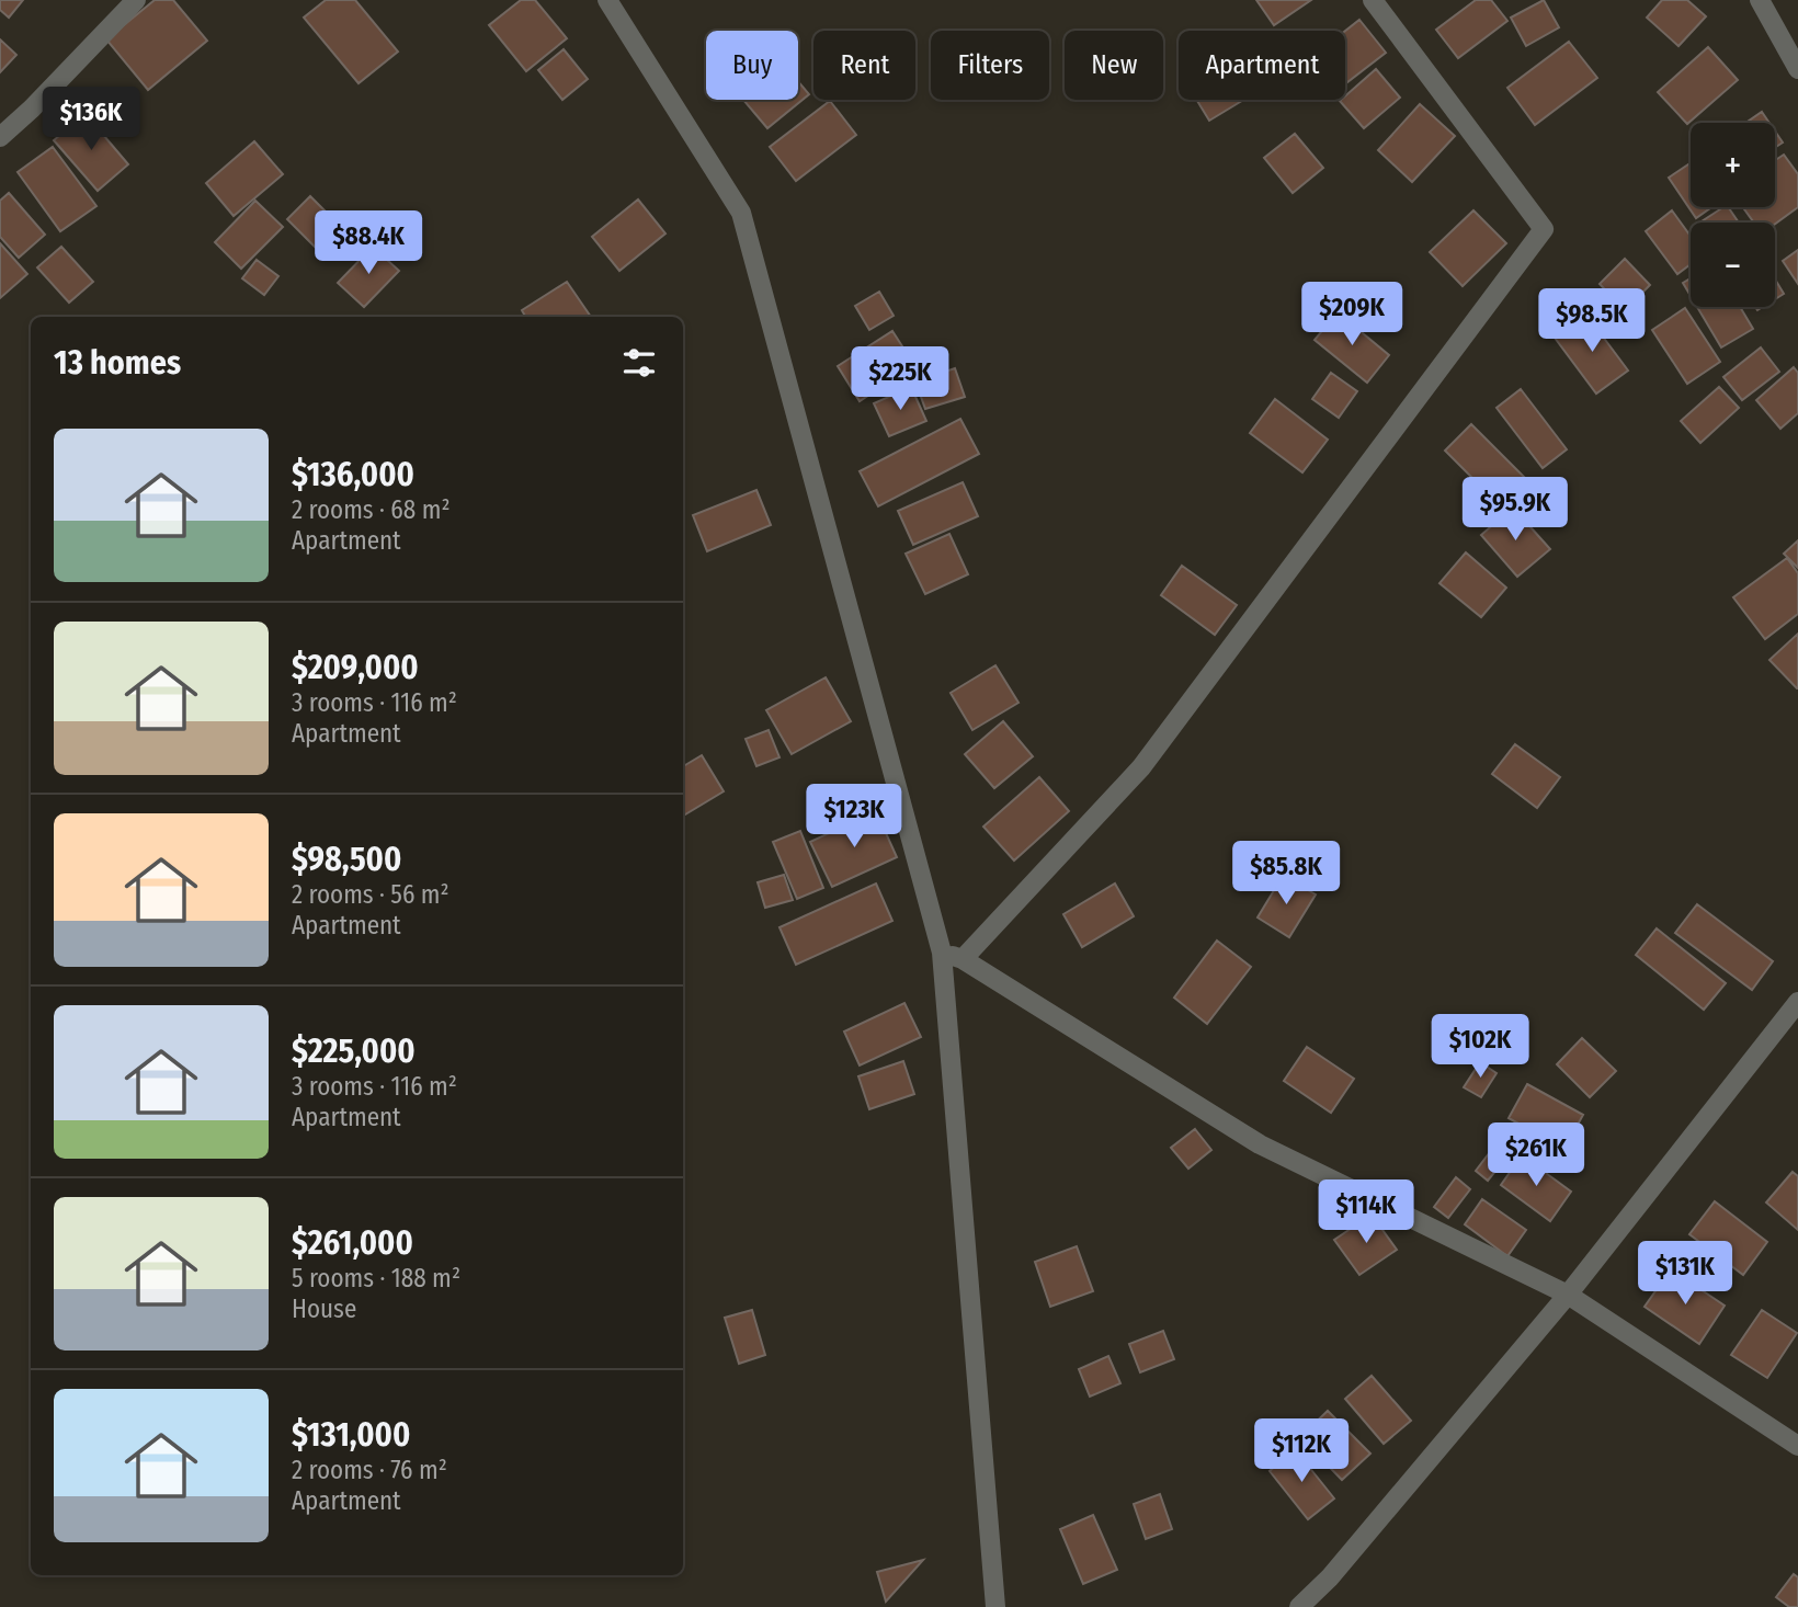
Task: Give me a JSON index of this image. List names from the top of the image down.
{
  "page": {
    "chip": [
      "Buy",
      "Rent",
      "Filters",
      "New",
      "Apartment"
    ],
    "price": [
      "$136K",
      "$88.4K",
      "$209K",
      "$98.5K",
      "$225K",
      "$95.9K",
      "$123K",
      "$85.8K",
      "$102K",
      "$261K",
      "$114K",
      "$131K",
      "$112K"
    ],
    "map_buttons": ["+", "−"],
    "heading": "13 homes",
    "list": [
      {
        "name": "$136,000",
        "note": "2 rooms · 68 m² · Apartment"
      },
      {
        "name": "$209,000",
        "note": "3 rooms · 116 m² · Apartment"
      },
      {
        "name": "$98,500",
        "note": "2 rooms · 56 m² · Apartment"
      },
      {
        "name": "$225,000",
        "note": "3 rooms · 116 m² · Apartment"
      },
      {
        "name": "$261,000",
        "note": "5 rooms · 188 m² · House"
      },
      {
        "name": "$131,000",
        "note": "2 rooms · 76 m² · Apartment"
      }
    ]
  }
}
